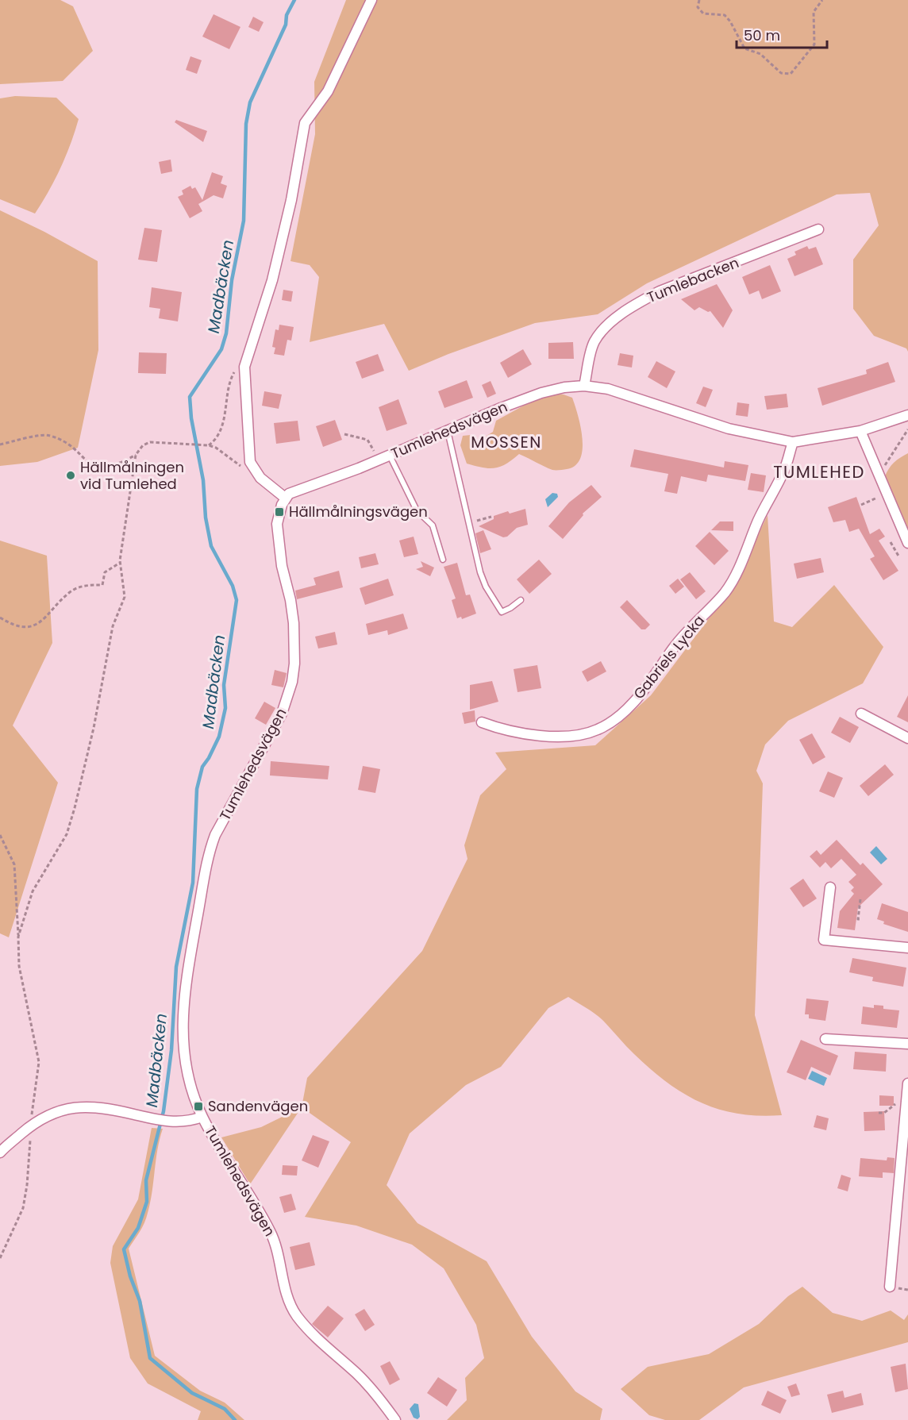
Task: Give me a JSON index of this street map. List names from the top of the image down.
{
  "streets": {
    "street": ["Tumlebacken", "Tumlehedsvägen", "Gabriels Lycka"]
  },
  "crossings": [
    ["Tumlebacken", "Tumlehedsvägen"],
    ["Tumlehedsvägen", "Gabriels Lycka"]
  ],
  "districts": ["MOSSEN", "TUMLEHED"],
  "water": ["Madbäcken"],
  "places": {
    "other": ["Hällmålningen vid Tumlehed"],
    "transit": ["Hällmålningsvägen", "Sandenvägen"]
  },
  "scale_bar": "50 m"
}
